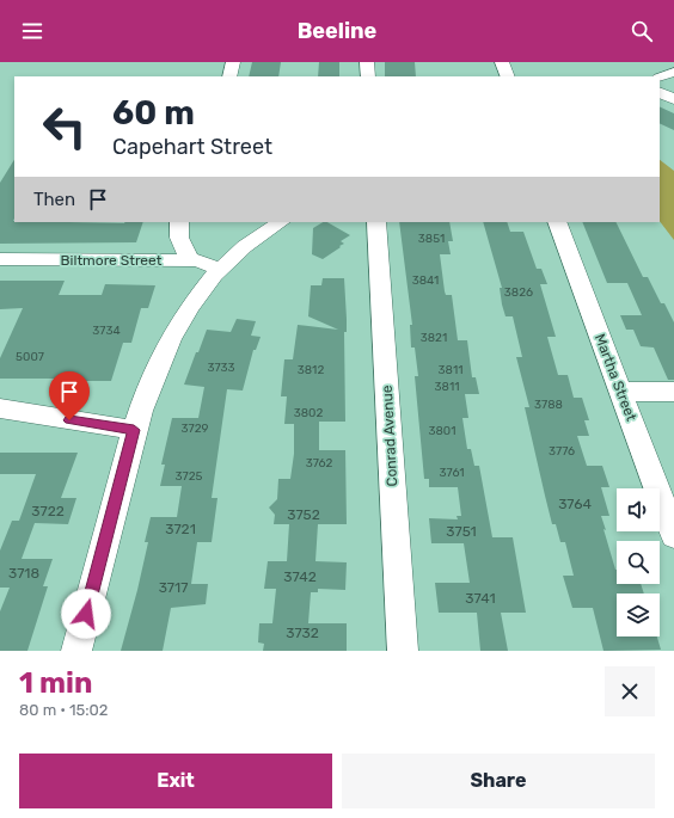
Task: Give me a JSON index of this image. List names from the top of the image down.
{
  "streets": {
    "street": ["Biltmore Street", "Martha Street", "Conrad Avenue"]
  },
  "house_numbers": [
    "3851",
    "3841",
    "3826",
    "3734",
    "3821",
    "5007",
    "3733",
    "3812",
    "3811",
    "3811",
    "3788",
    "3802",
    "3729",
    "3801",
    "3776",
    "3762",
    "3761",
    "3725",
    "3764",
    "3722",
    "3752",
    "3721",
    "3751",
    "3718",
    "3742",
    "3717",
    "3741",
    "3732"
  ],
  "page": {
    "header": "Beeline",
    "turn": ["60 m", "Capehart Street"],
    "then": "Then",
    "heading": ["1 min", "80 m · 15:02"],
    "buttons": ["Exit", "Share"]
  }
}
